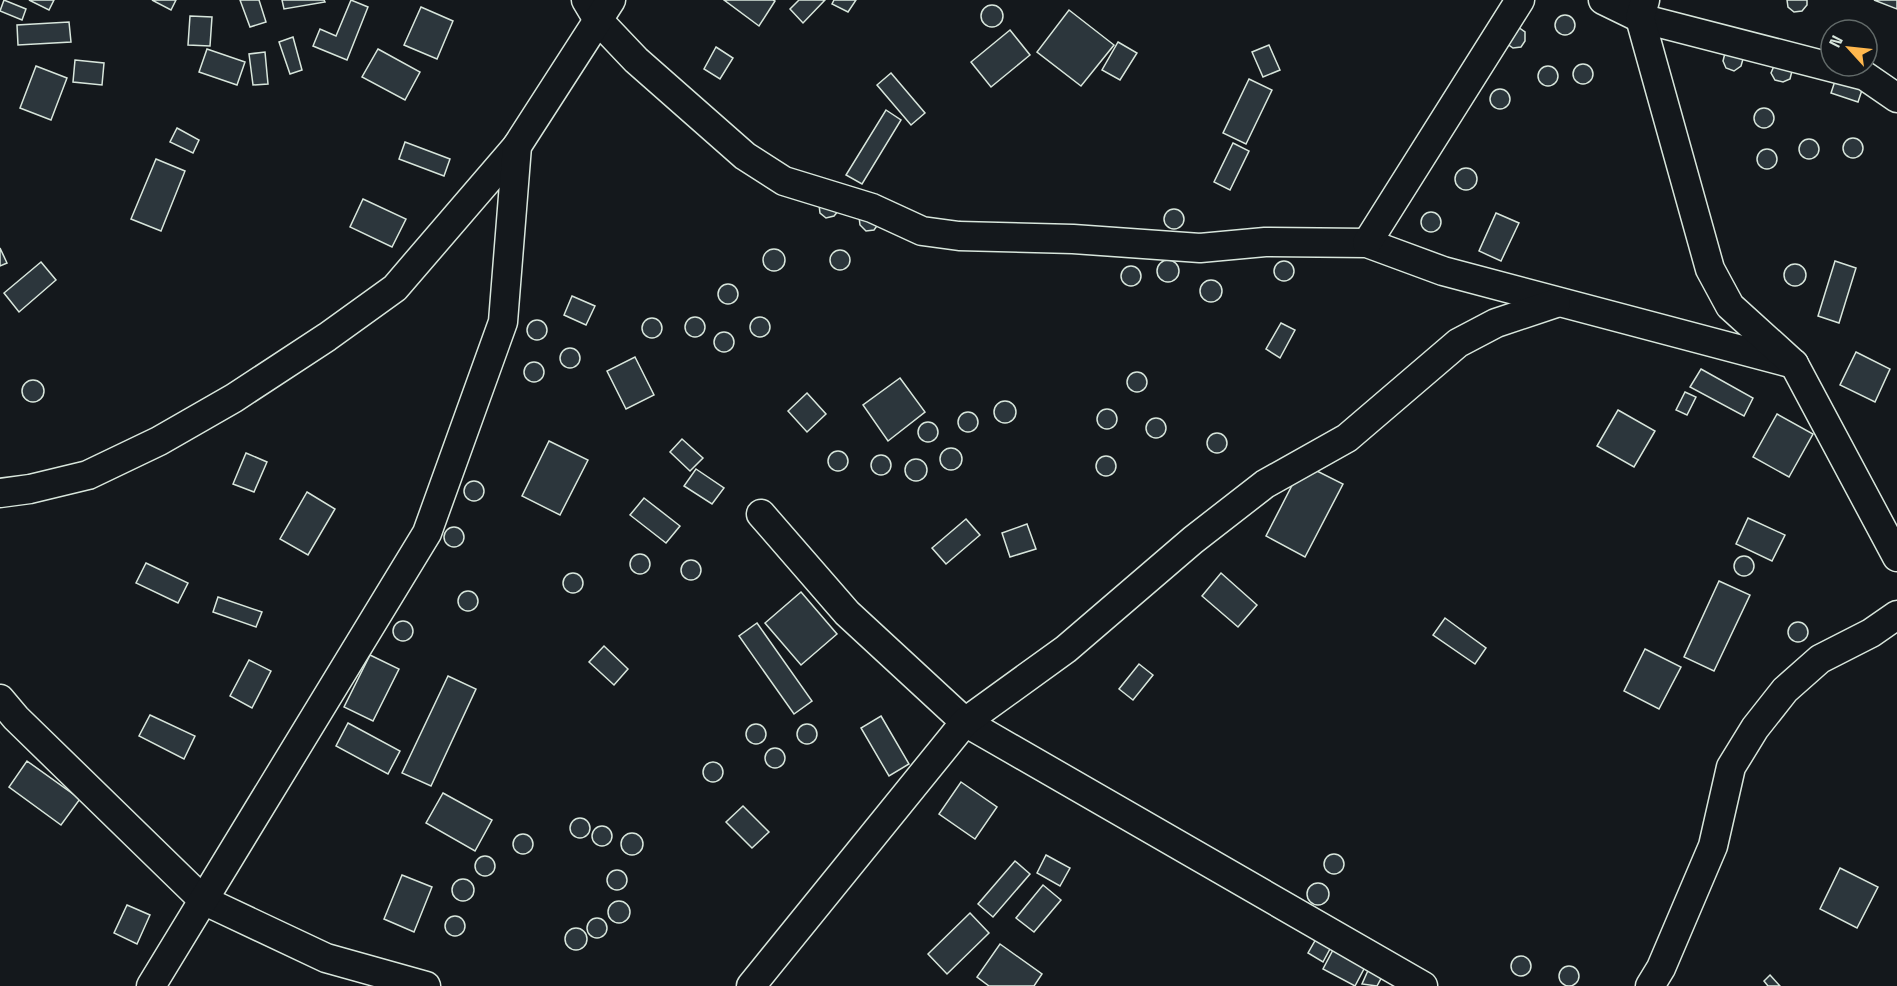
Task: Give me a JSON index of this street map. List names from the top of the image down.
{
  "north": "top left"
}
